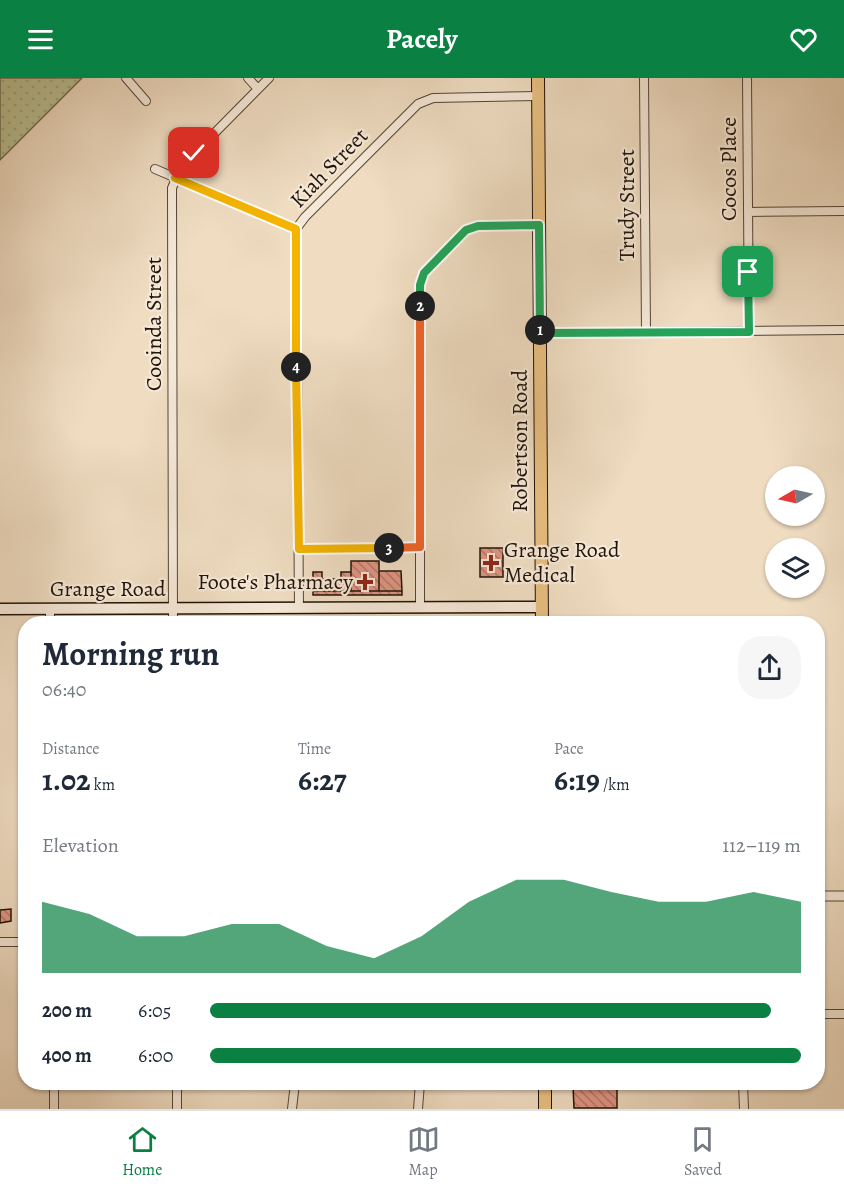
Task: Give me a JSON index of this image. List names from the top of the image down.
{
  "streets": {
    "main road": ["Robertson Road", "Grange Road"],
    "street": [
      "Kiah Street",
      "Cocos Place",
      "Trudy Street",
      "Cooinda Street"
    ]
  },
  "crossings": [
    ["Kiah Street", "Robertson Road"],
    ["Kiah Street", "Grange Road"],
    ["Cooinda Street", "Grange Road"],
    ["Robertson Road", "Grange Road"]
  ],
  "places": {
    "health": ["Grange Road Medical", "Foote's Pharmacy"]
  },
  "north": "left",
  "page": {
    "header": "Pacely",
    "pins": [
      "2",
      "1",
      "4",
      "3"
    ],
    "heading": ["Morning run", "06:40"],
    "stats": [
      ["Distance", "1.02 km"],
      ["Time", "6:27"],
      ["Pace", "6:19 /km"]
    ],
    "chart": ["Elevation", "112–119 m"],
    "list": [
      {
        "name": "200 m",
        "note": "6:05"
      },
      {
        "name": "400 m",
        "note": "6:00"
      }
    ],
    "tabs": ["Home", "Map", "Saved"]
  }
}
